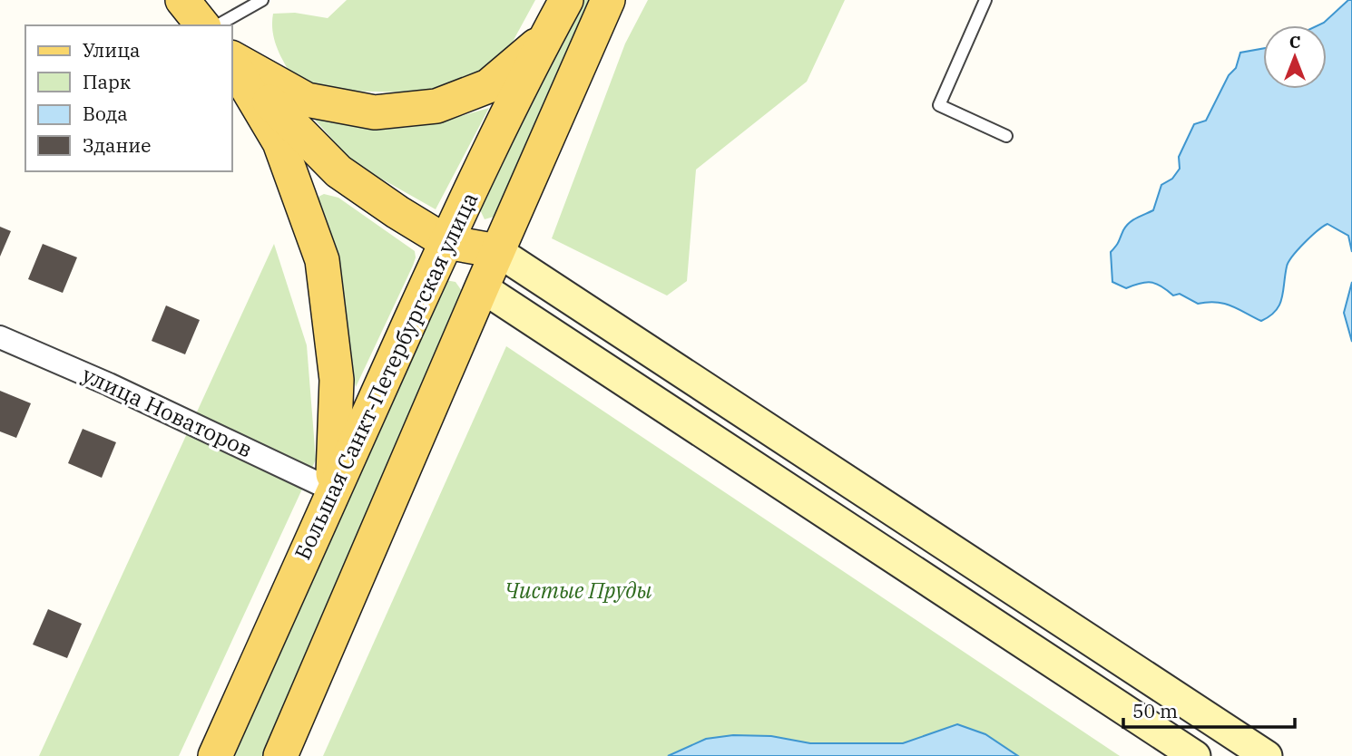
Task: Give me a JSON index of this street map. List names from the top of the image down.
{
  "streets": {
    "main road": ["Большая Санкт-Петербургская улица"],
    "street": ["улица Новаторов"]
  },
  "crossings": [
    ["Большая Санкт-Петербургская улица", "улица Новаторов"]
  ],
  "parks": ["Чистые Пруды"],
  "legend": [
    "Улица",
    "Парк",
    "Вода",
    "Здание"
  ],
  "scale_bar": "50 m",
  "north": "top"
}
